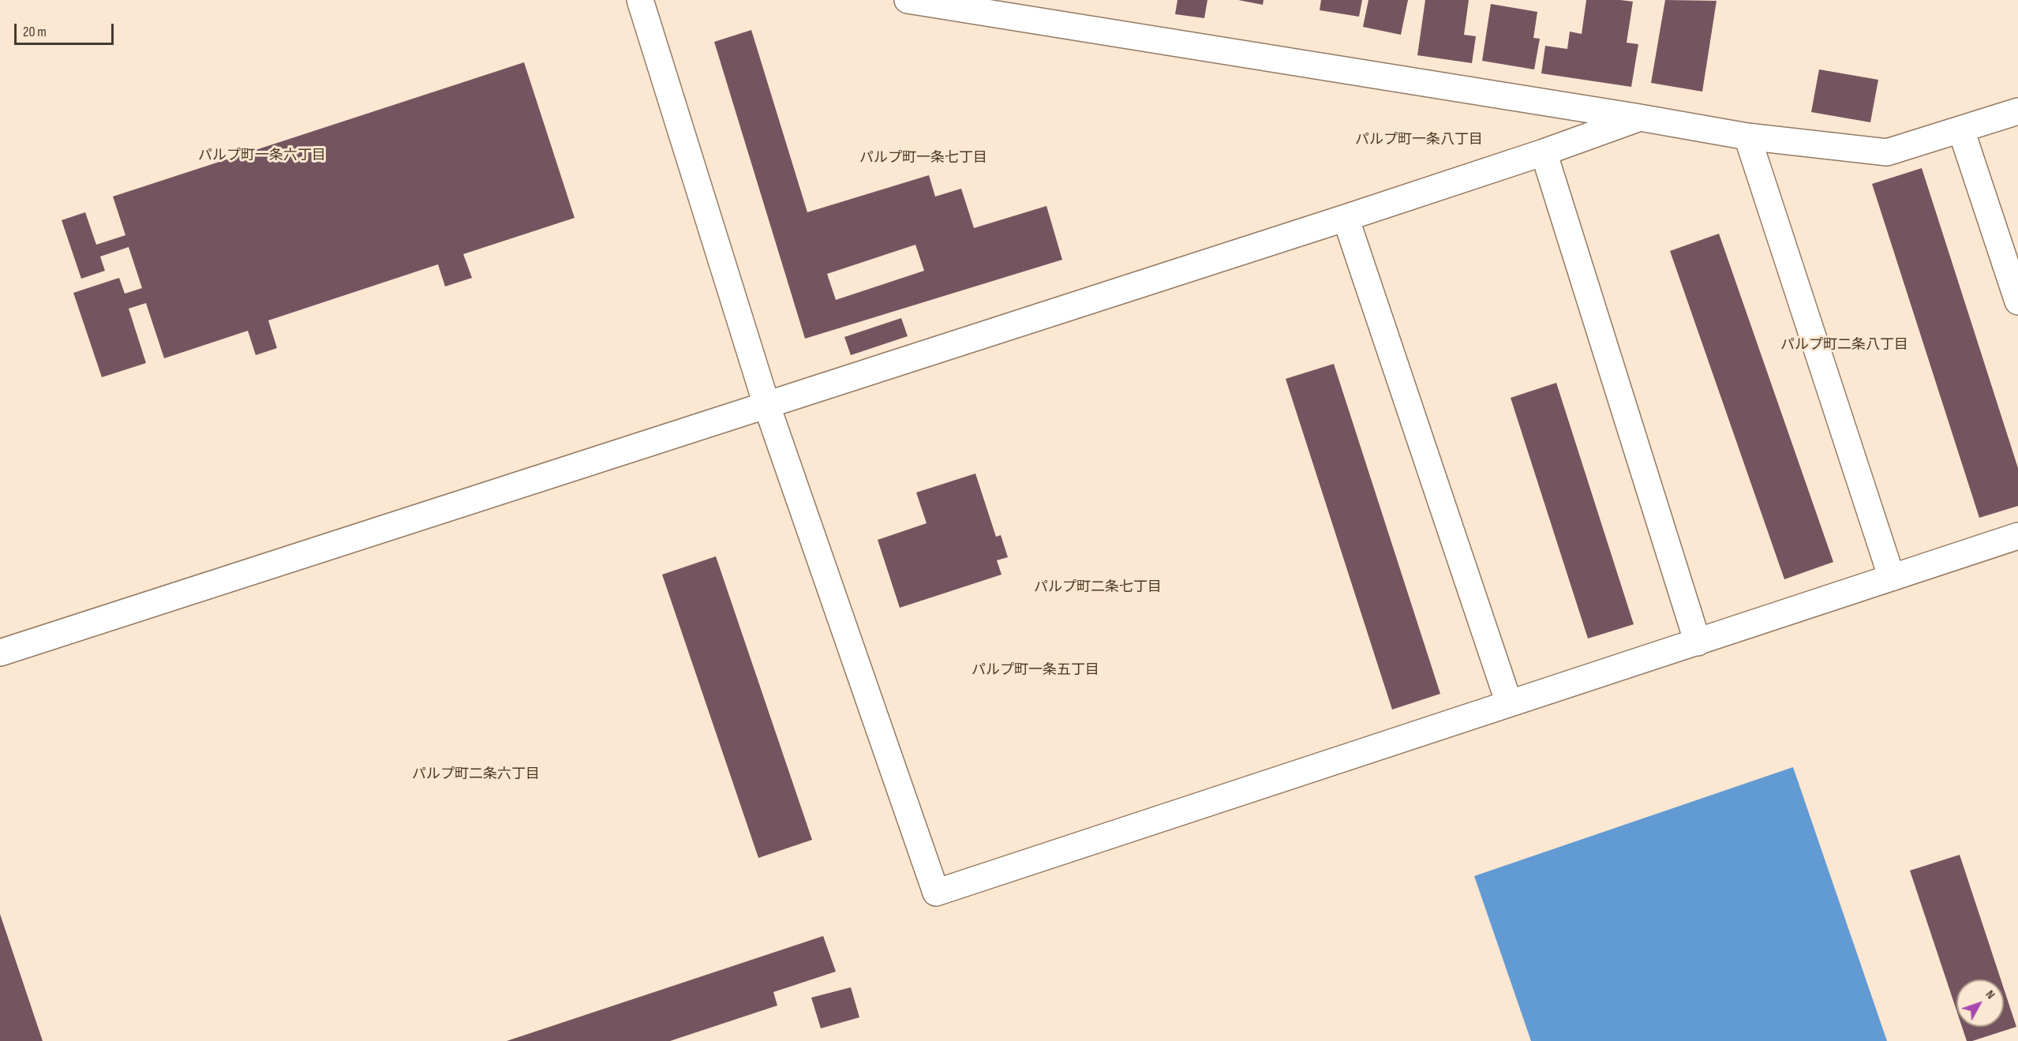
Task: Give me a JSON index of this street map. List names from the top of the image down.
{
  "districts": [
    "パルプ町一条八丁目",
    "パルプ町一条六丁目",
    "パルプ町一条七丁目",
    "パルプ町二条八丁目",
    "パルプ町二条七丁目",
    "パルプ町一条五丁目",
    "パルプ町二条六丁目"
  ],
  "scale_bar": "20 m",
  "north": "top right"
}
